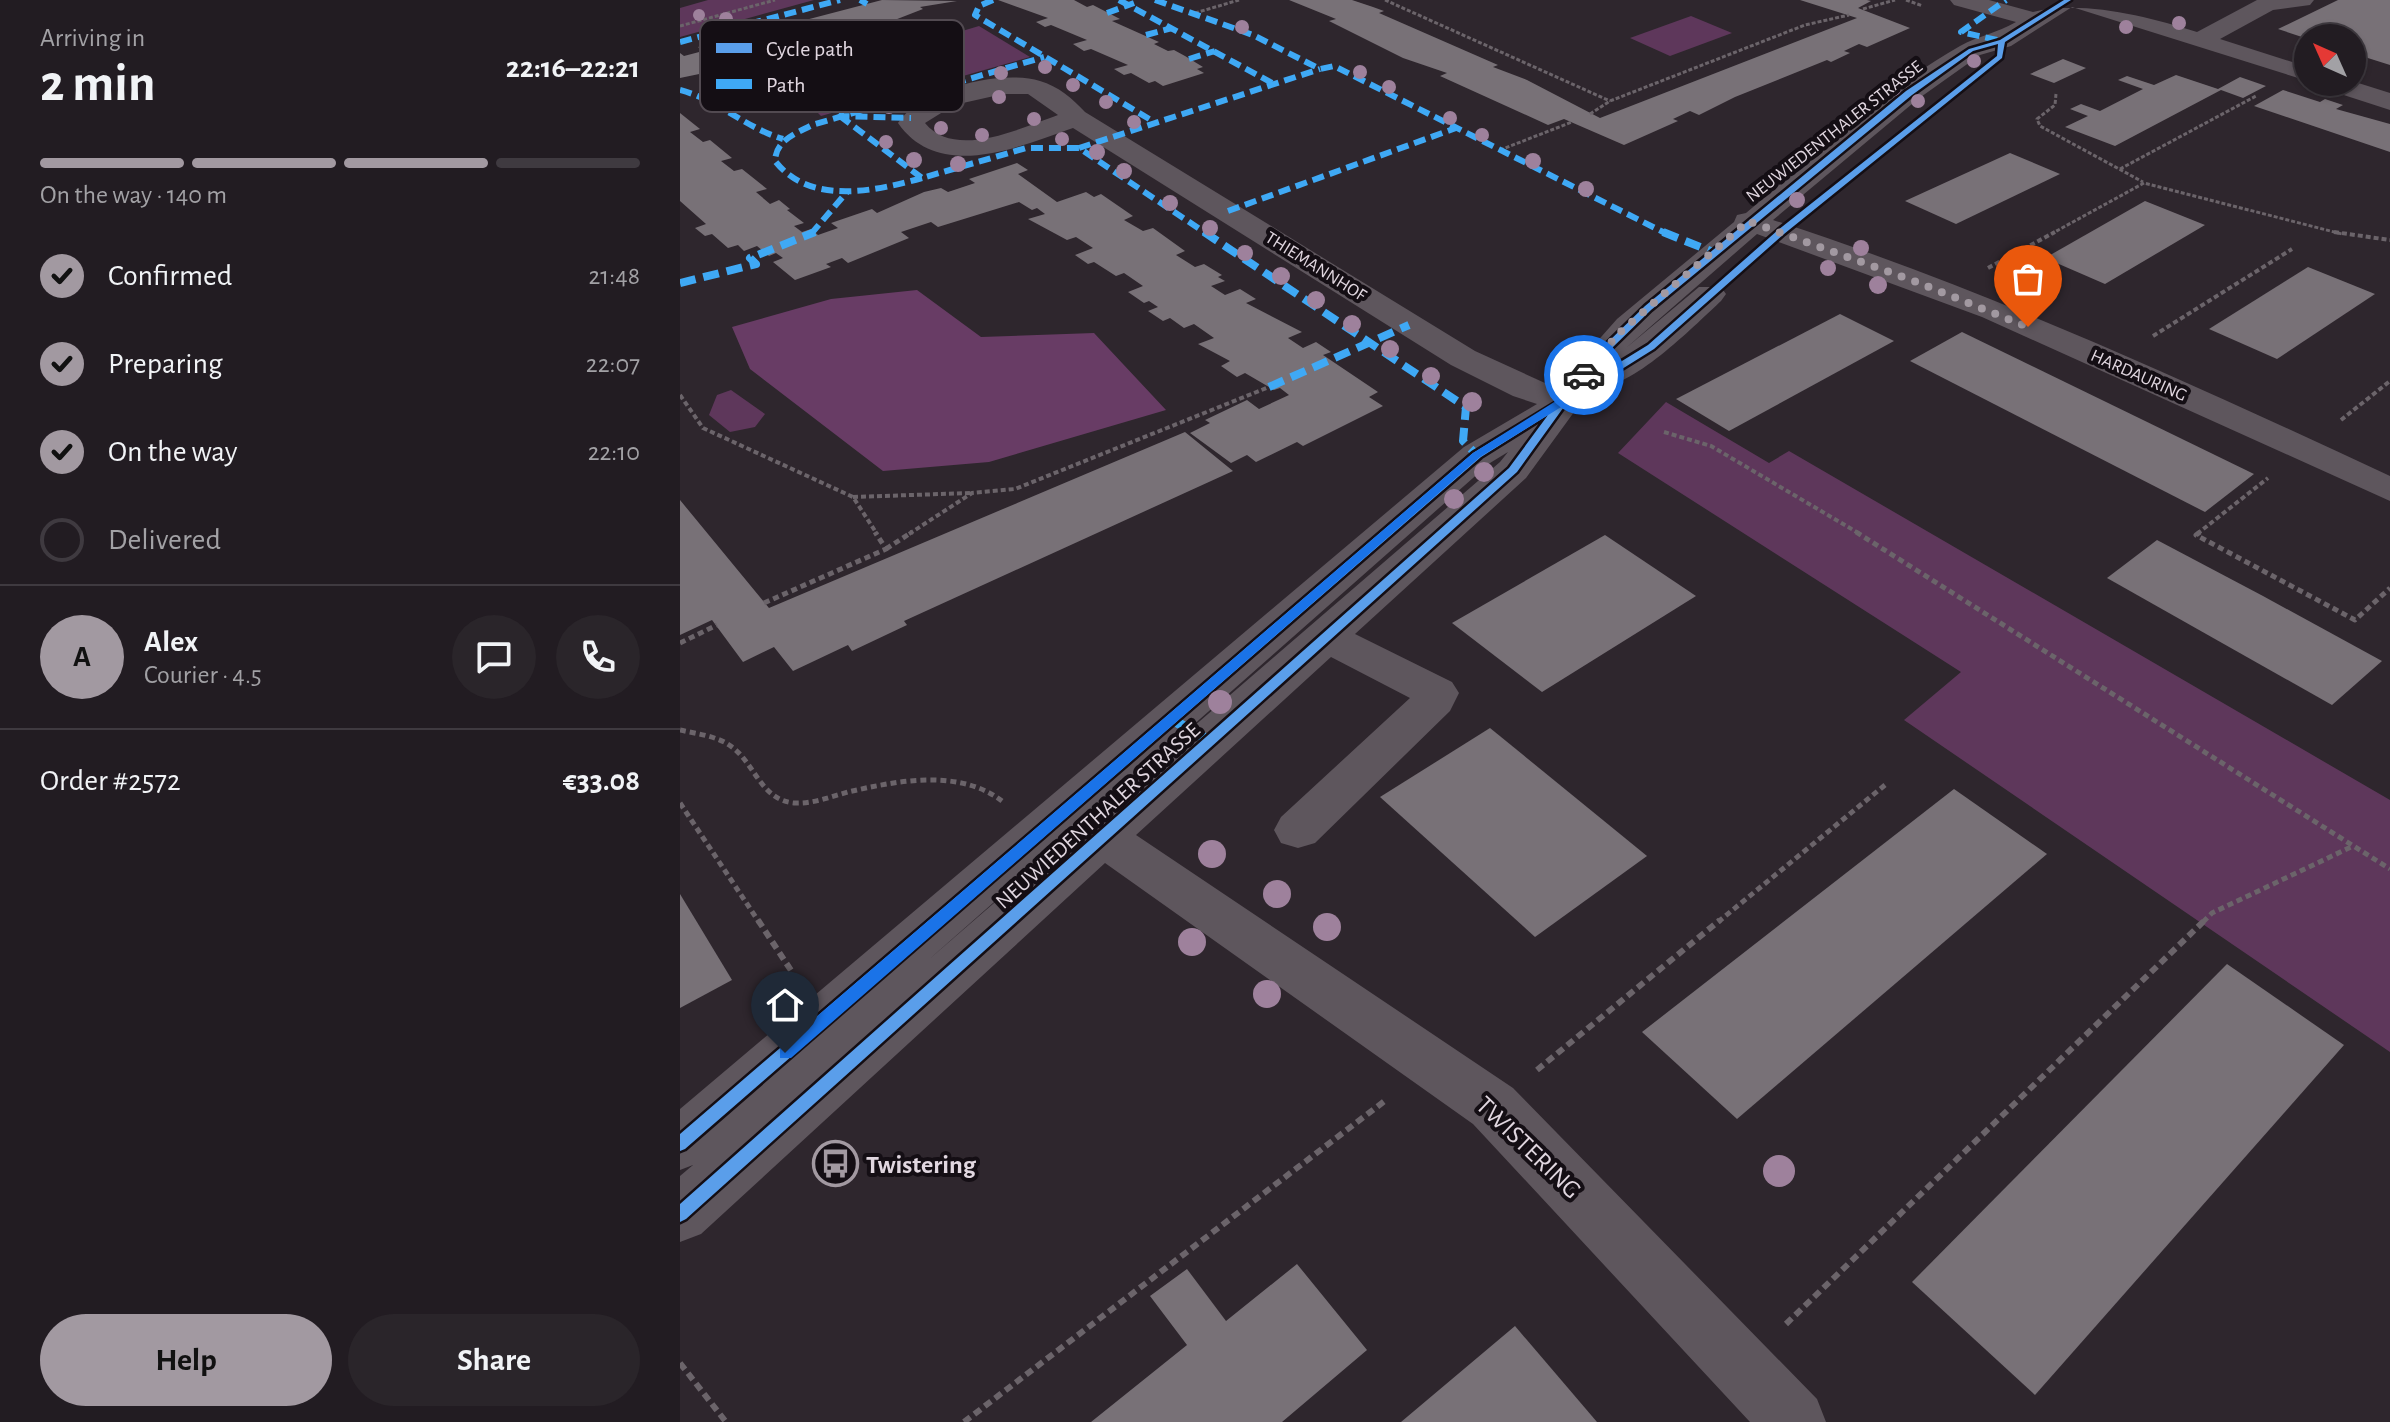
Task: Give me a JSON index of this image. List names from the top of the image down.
{
  "streets": {
    "street": [
      "NEUWIEDENTHALER STRASSE",
      "THIEMANNHOF",
      "HARDAURING",
      "TWISTERING"
    ]
  },
  "crossings": [
    ["NEUWIEDENTHALER STRASSE", "THIEMANNHOF"],
    ["NEUWIEDENTHALER STRASSE", "HARDAURING"],
    ["NEUWIEDENTHALER STRASSE", "TWISTERING"]
  ],
  "places": {
    "bus stop": ["Twistering"]
  },
  "legend": ["Cycle path", "Path"],
  "north": "top left",
  "page": {
    "heading": ["2 min", "Arriving in", "22:16–22:21"],
    "panel": [
      "Alex",
      "Courier · 4.5",
      "Order #2572",
      "€33.08"
    ],
    "bar": "On the way · 140 m",
    "list": [
      ["Confirmed", "21:48"],
      ["Preparing", "22:07"],
      ["On the way", "22:10"],
      "Delivered"
    ],
    "round": "A",
    "buttons": ["Help", "Share"]
  }
}
